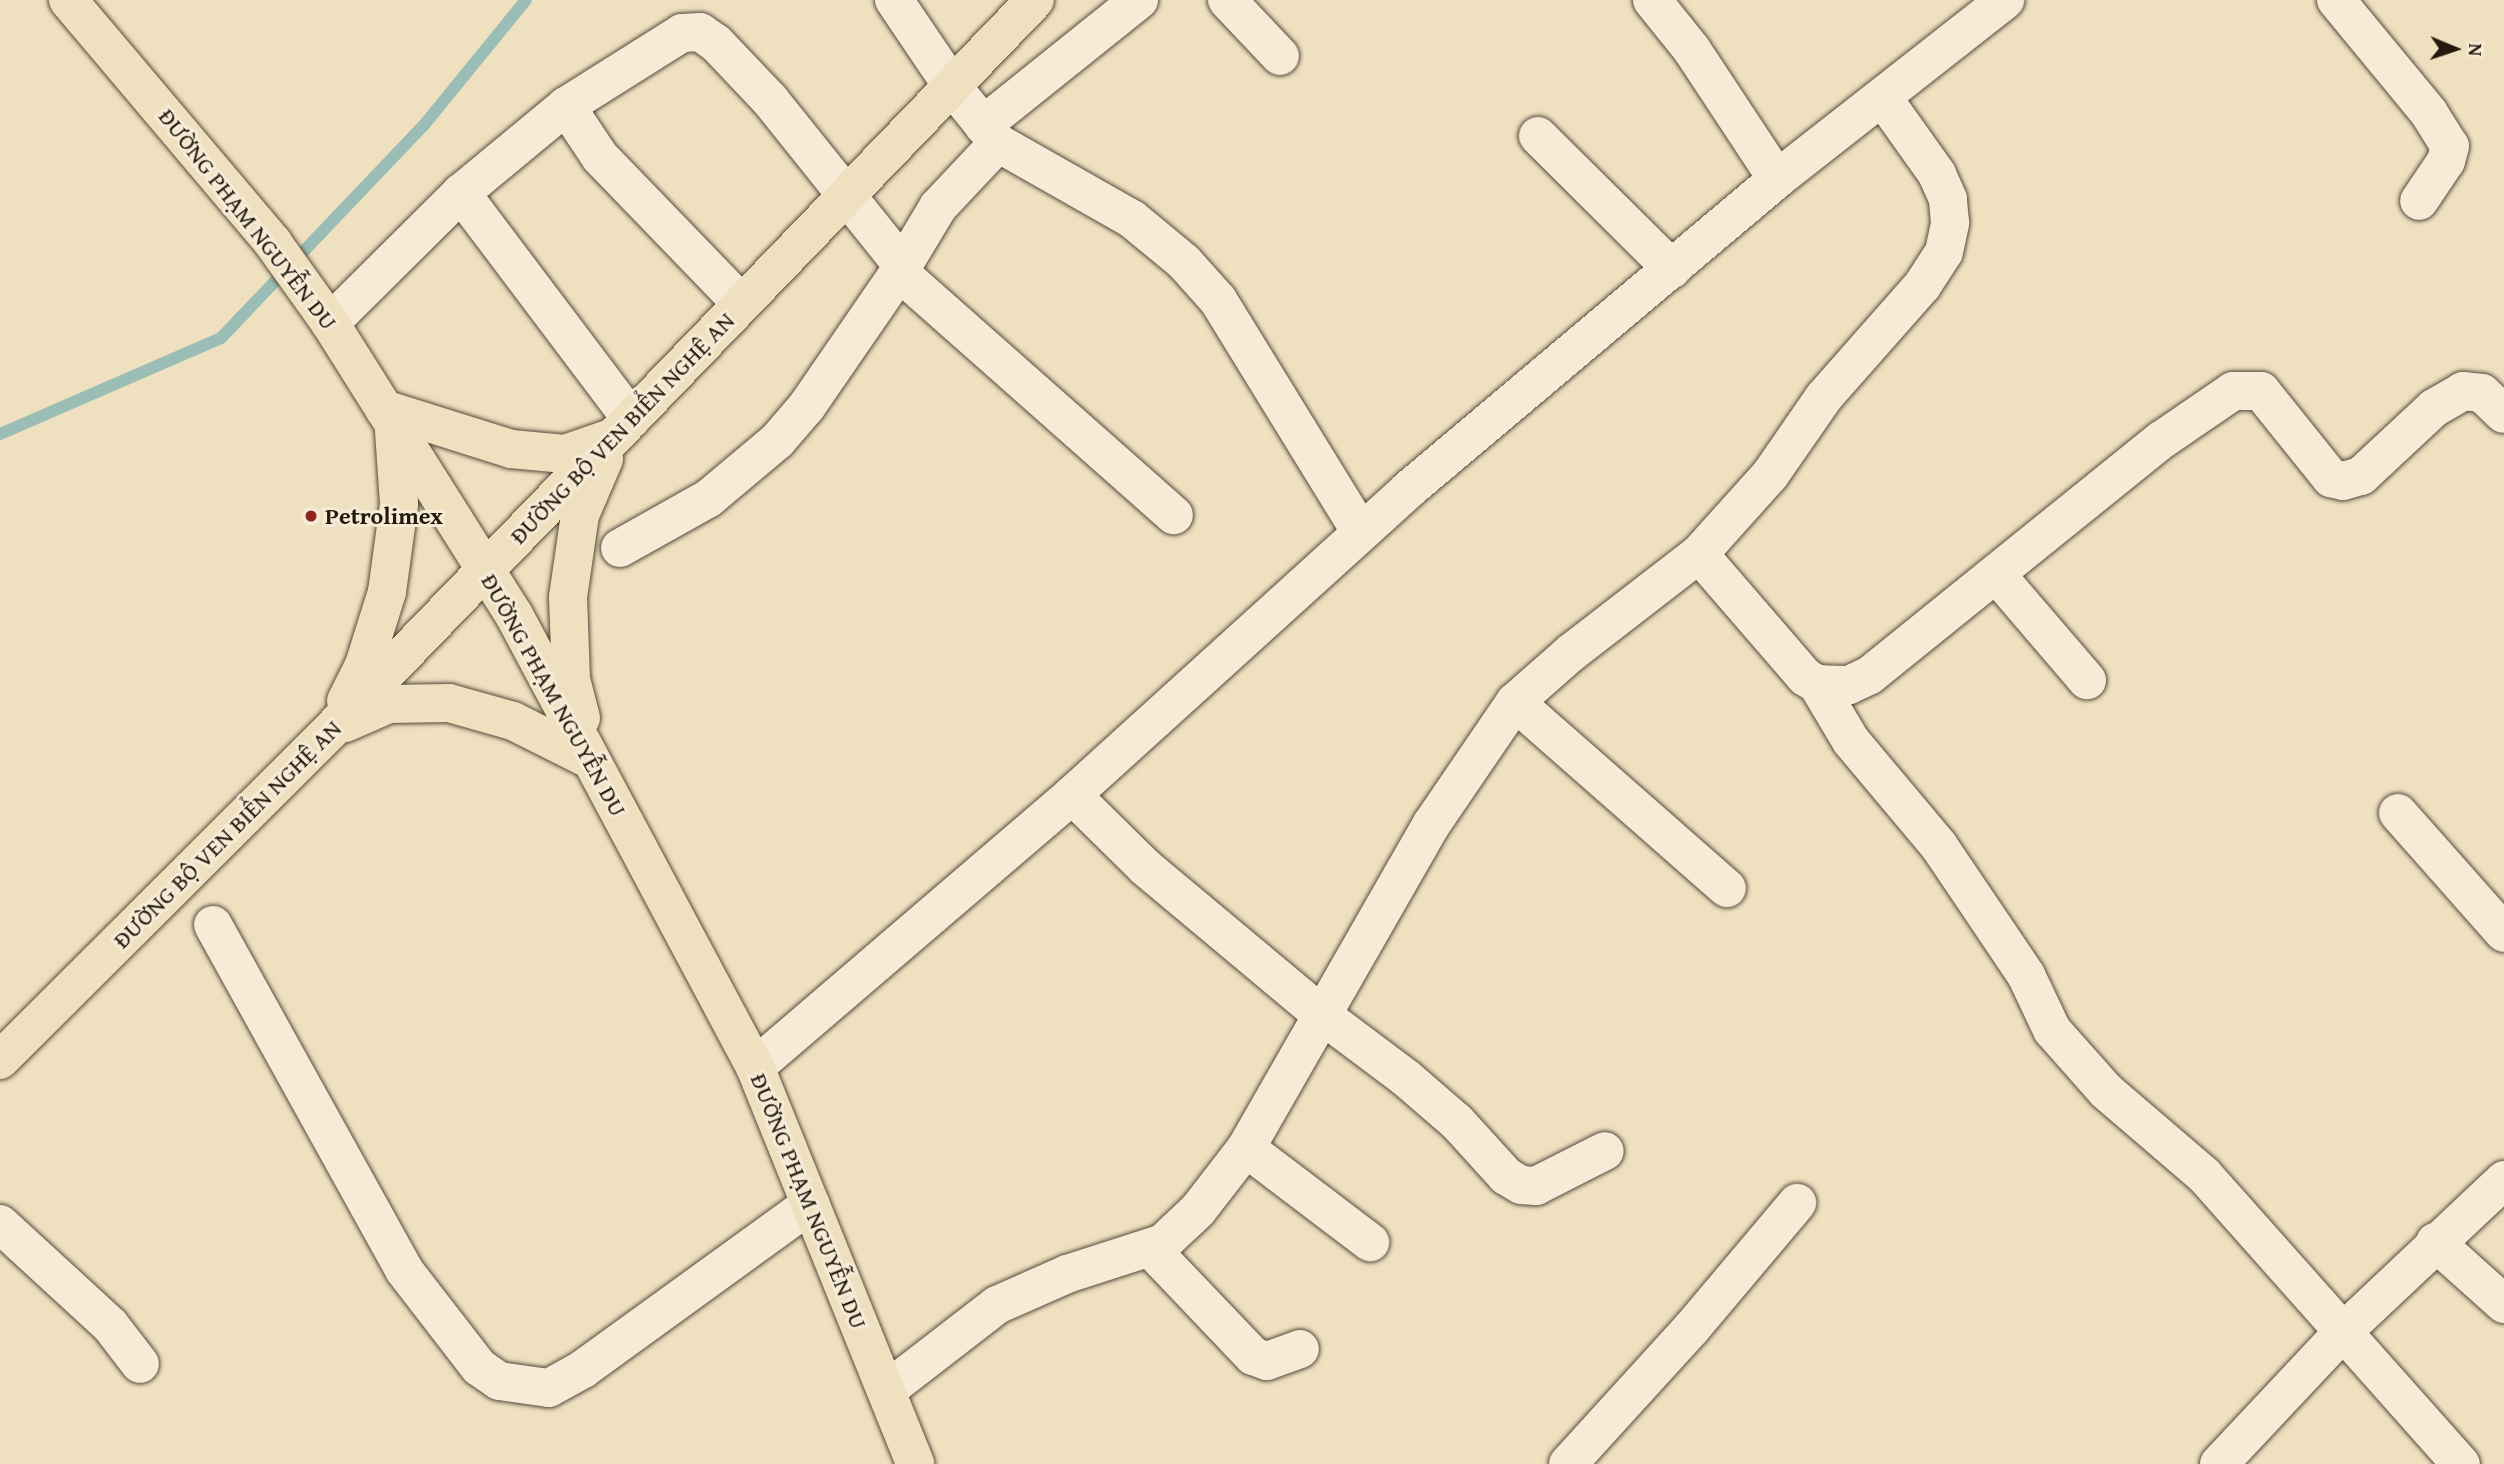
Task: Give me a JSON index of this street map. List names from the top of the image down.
{
  "streets": {
    "main road": ["ĐƯỜNG PHẠM NGUYỄN DU", "ĐƯỜNG BỘ VEN BIỂN NGHỆ AN"]
  },
  "crossings": [
    ["ĐƯỜNG PHẠM NGUYỄN DU", "ĐƯỜNG BỘ VEN BIỂN NGHỆ AN"]
  ],
  "places": ["Petrolimex"],
  "north": "right"
}
